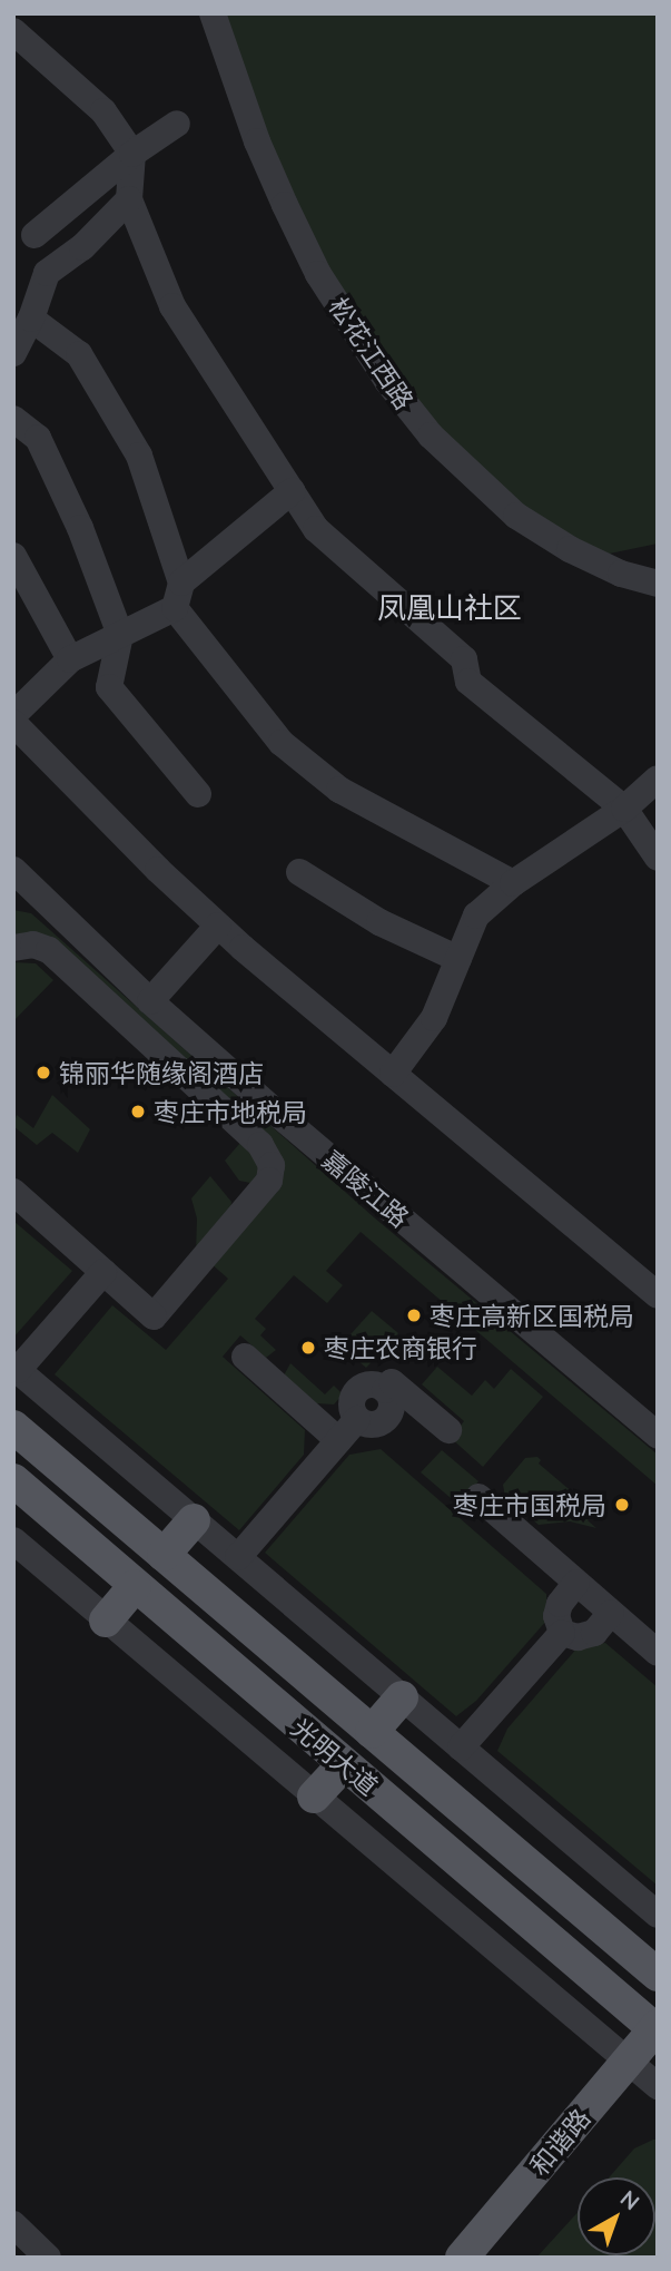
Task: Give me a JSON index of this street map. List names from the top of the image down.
{
  "streets": {
    "main road": ["光明大道", "和谐路"],
    "street": ["松花江西路", "嘉陵江路"]
  },
  "crossings": [
    ["光明大道", "和谐路"]
  ],
  "districts": ["凤凰山社区"],
  "places": [
    "锦丽华随缘阁酒店",
    "枣庄市地税局",
    "枣庄高新区国税局",
    "枣庄农商银行",
    "枣庄市国税局"
  ],
  "north": "top right"
}
